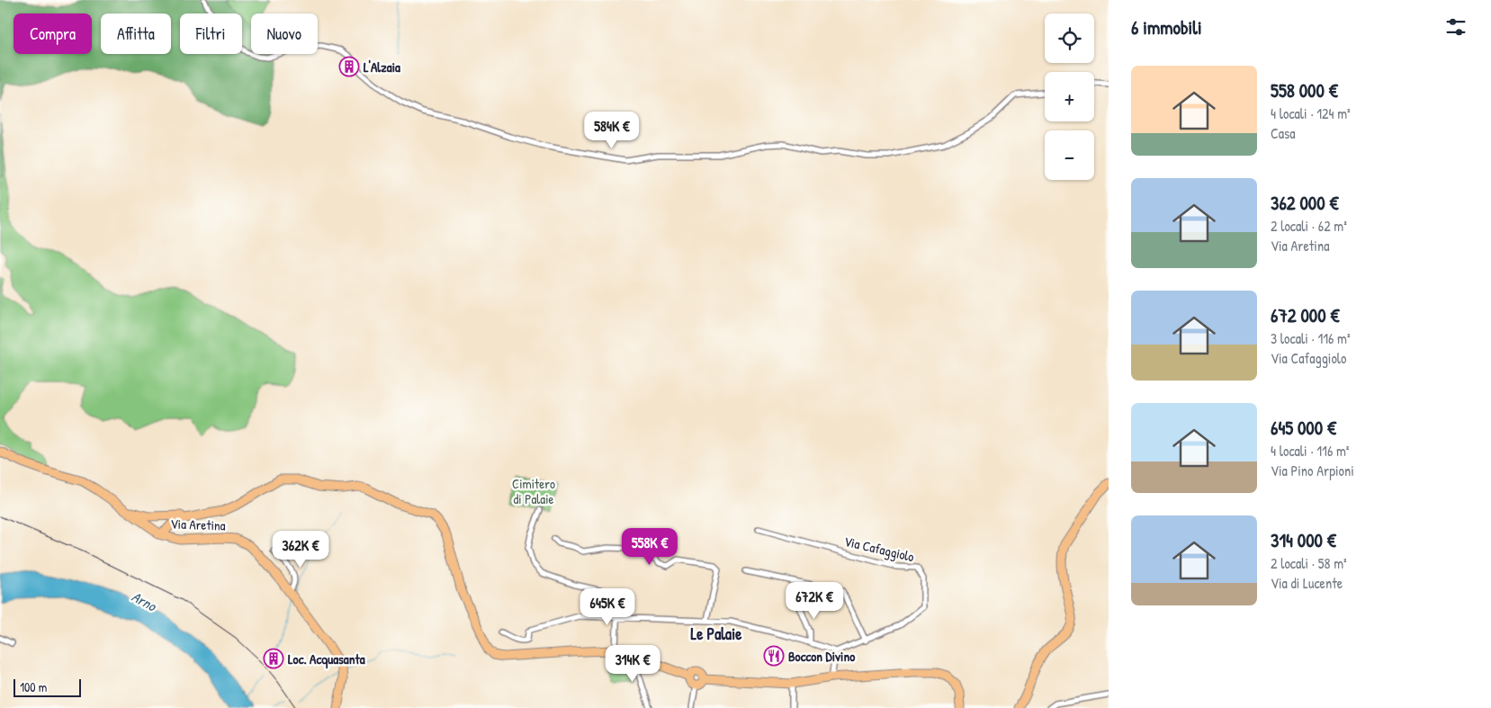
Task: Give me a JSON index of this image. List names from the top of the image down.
{
  "streets": {
    "main road": ["Via Aretina"],
    "street": ["Via Cafaggiolo"]
  },
  "districts": ["Le Palaie"],
  "water": ["Arno"],
  "parks": ["Cimitero di Palaie"],
  "places": {
    "building": ["L'Alzaia", "Loc. Acquasanta"],
    "restaurant": ["Boccon Divino"]
  },
  "scale_bar": "100 m",
  "page": {
    "heading": "6 immobili",
    "map_buttons": ["+", "−"],
    "chip": [
      "Compra",
      "Affitta",
      "Filtri",
      "Nuovo"
    ],
    "list": [
      {
        "name": "558 000 €",
        "note": "4 locali · 124 m² · Casa"
      },
      {
        "name": "362 000 €",
        "note": "2 locali · 62 m² · Via Aretina"
      },
      {
        "name": "672 000 €",
        "note": "3 locali · 116 m² · Via Cafaggiolo"
      },
      {
        "name": "645 000 €",
        "note": "4 locali · 116 m² · Via Pino Arpioni"
      },
      {
        "name": "314 000 €",
        "note": "2 locali · 58 m² · Via di Lucente"
      }
    ],
    "price": [
      "584K €",
      "558K €",
      "362K €",
      "672K €",
      "645K €",
      "314K €"
    ],
    "scale": "100 m"
  }
}
